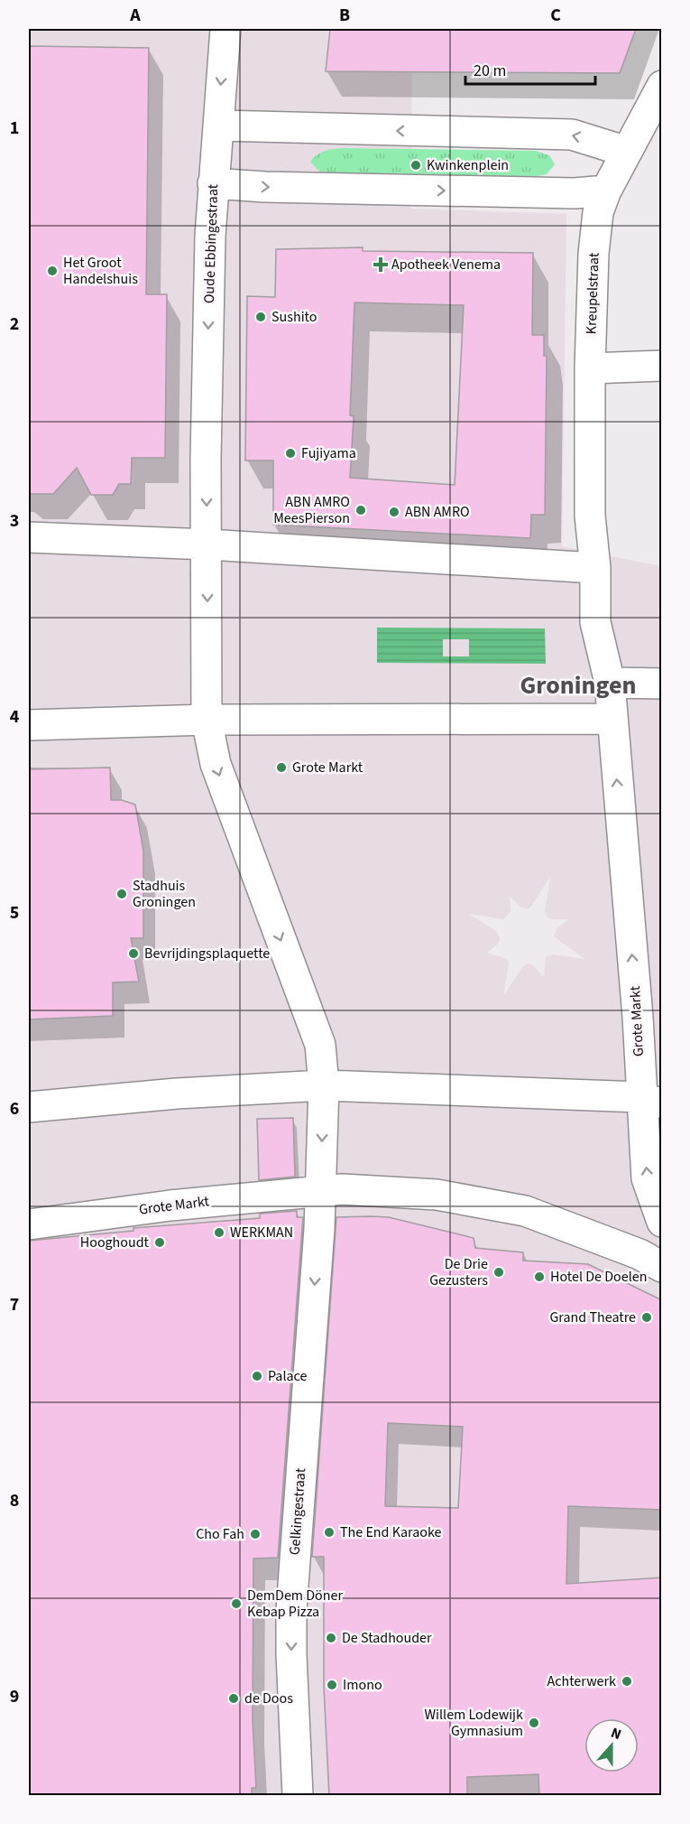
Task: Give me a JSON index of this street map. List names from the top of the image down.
{
  "streets": {
    "street": [
      "Oude Ebbingestraat",
      "Kreupelstraat",
      "Grote Markt",
      "Gelkingestraat"
    ]
  },
  "crossings": [
    ["Kreupelstraat", "Grote Markt"],
    ["Grote Markt", "Gelkingestraat"]
  ],
  "one_way": ["Oude Ebbingestraat", "Grote Markt", "Gelkingestraat"],
  "districts": ["Groningen"],
  "places": {
    "other": [
      "Kwinkenplein",
      "Het Groot Handelshuis",
      "Sushito",
      "Fujiyama",
      "ABN AMRO MeesPierson",
      "ABN AMRO",
      "Grote Markt",
      "Stadhuis Groningen",
      "Bevrijdingsplaquette",
      "WERKMAN",
      "Hooghoudt",
      "De Drie Gezusters",
      "Hotel De Doelen",
      "Grand Theatre",
      "Palace",
      "The End Karaoke",
      "Cho Fah",
      "DemDem Döner Kebap Pizza",
      "De Stadhouder",
      "Achterwerk",
      "Imono",
      "de Doos",
      "Willem Lodewijk Gymnasium"
    ],
    "health": ["Apotheek Venema"]
  },
  "scale_bar": "20 m",
  "north": "top",
  "grid": {
    "columns": ["A", "B", "C"],
    "rows": [
      "1",
      "2",
      "3",
      "4",
      "5",
      "6",
      "7",
      "8",
      "9"
    ]
  }
}
